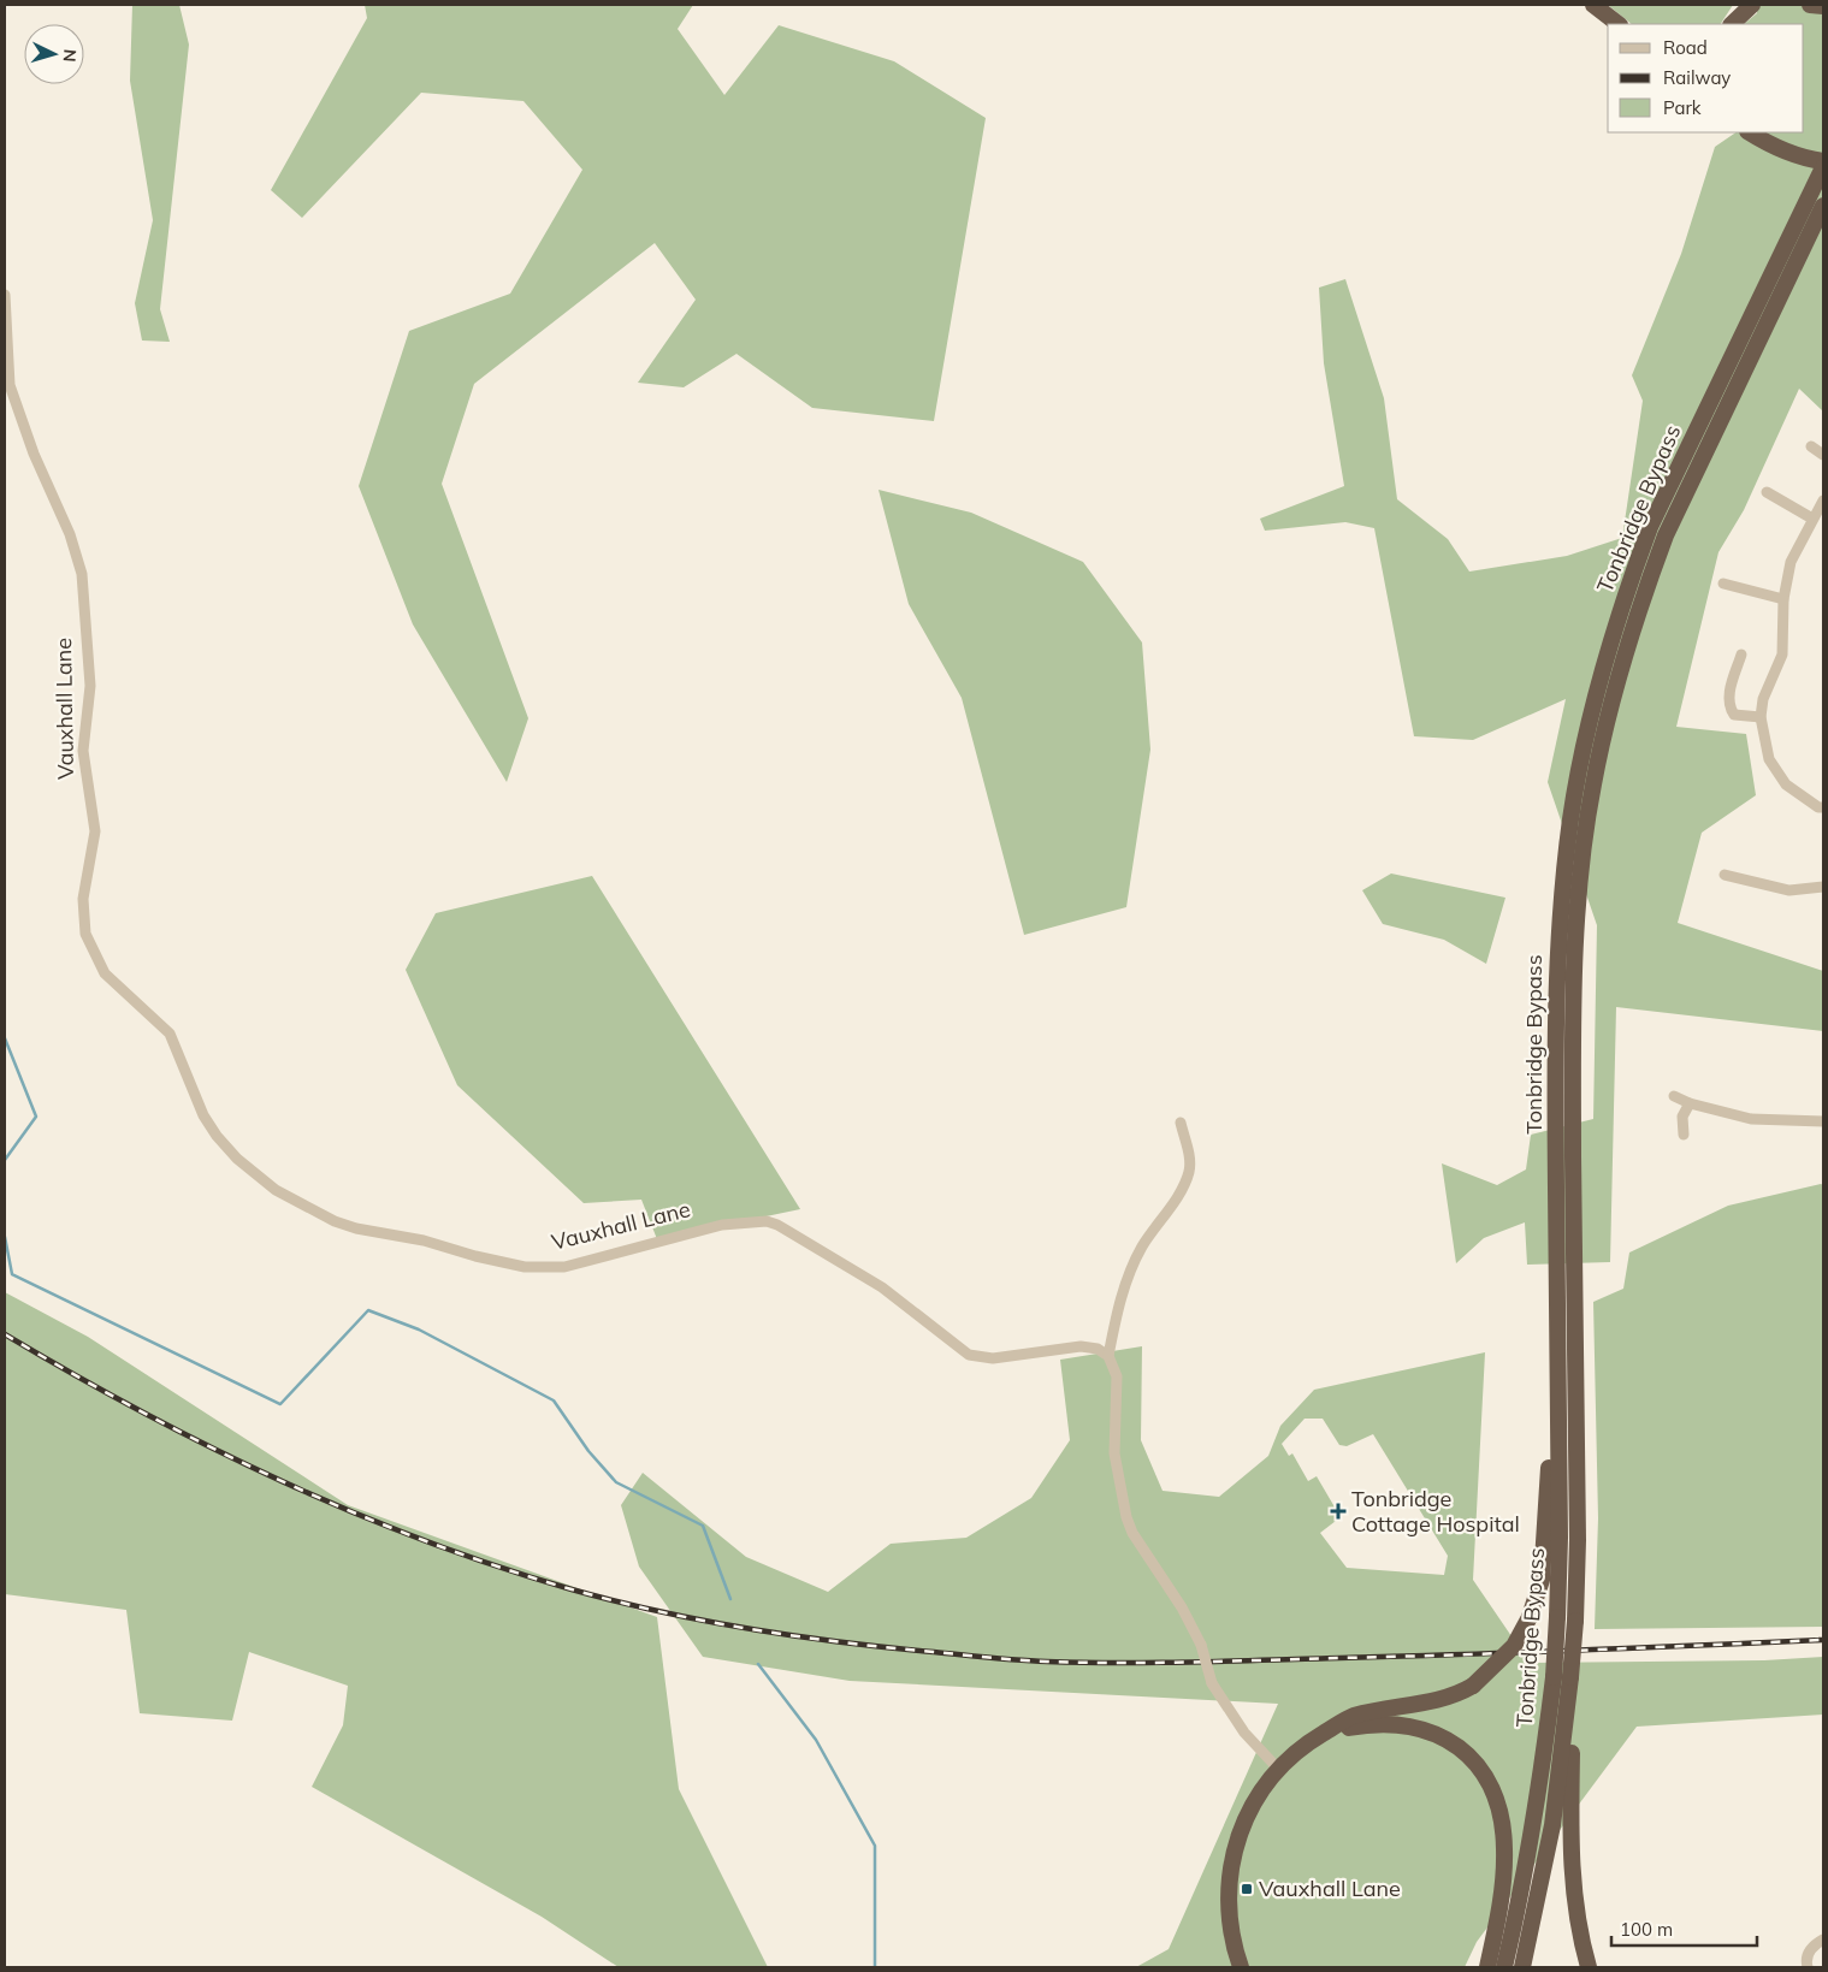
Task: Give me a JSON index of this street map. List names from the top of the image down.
{
  "streets": {
    "highway": ["Tonbridge Bypass"],
    "street": ["Vauxhall Lane"]
  },
  "places": {
    "health": ["Tonbridge Cottage Hospital"],
    "transit": ["Vauxhall Lane"]
  },
  "legend": ["Road", "Railway", "Park"],
  "scale_bar": "100 m",
  "north": "right"
}
